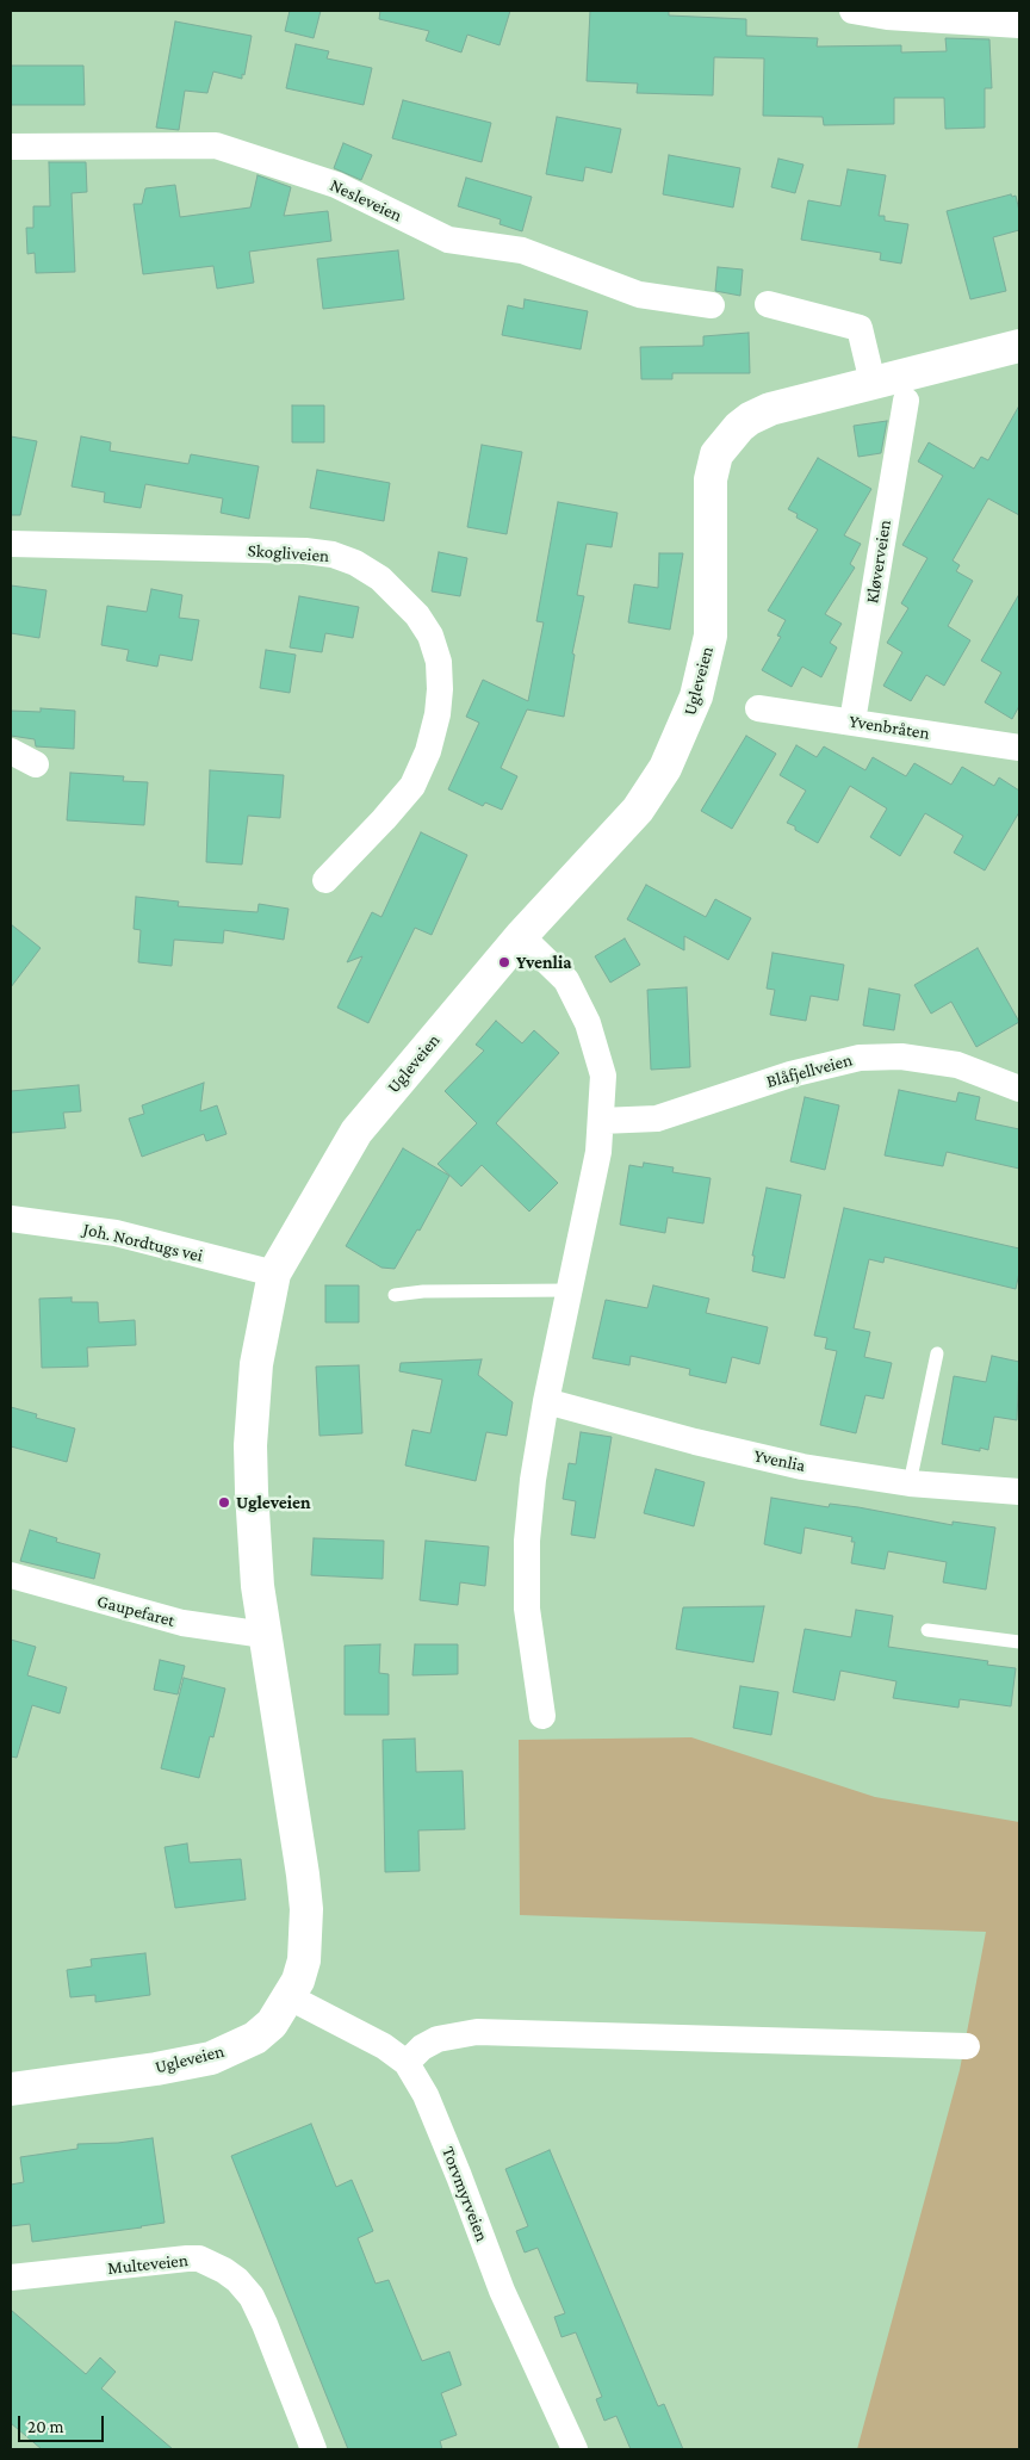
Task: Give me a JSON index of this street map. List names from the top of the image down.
{
  "streets": {
    "street": [
      "Nesleveien",
      "Skogliveien",
      "Kløverveien",
      "Ugleveien",
      "Yvenbråten",
      "Blåfjellveien",
      "Joh. Nordtugs vei",
      "Yvenlia",
      "Gaupefaret",
      "Torvmyrveien",
      "Multeveien"
    ]
  },
  "crossings": [
    ["Kløverveien", "Yvenbråten"],
    ["Ugleveien", "Joh. Nordtugs vei"],
    ["Ugleveien", "Gaupefaret"],
    ["Ugleveien", "Torvmyrveien"]
  ],
  "places": ["Yvenlia", "Ugleveien"],
  "scale_bar": "20 m"
}
